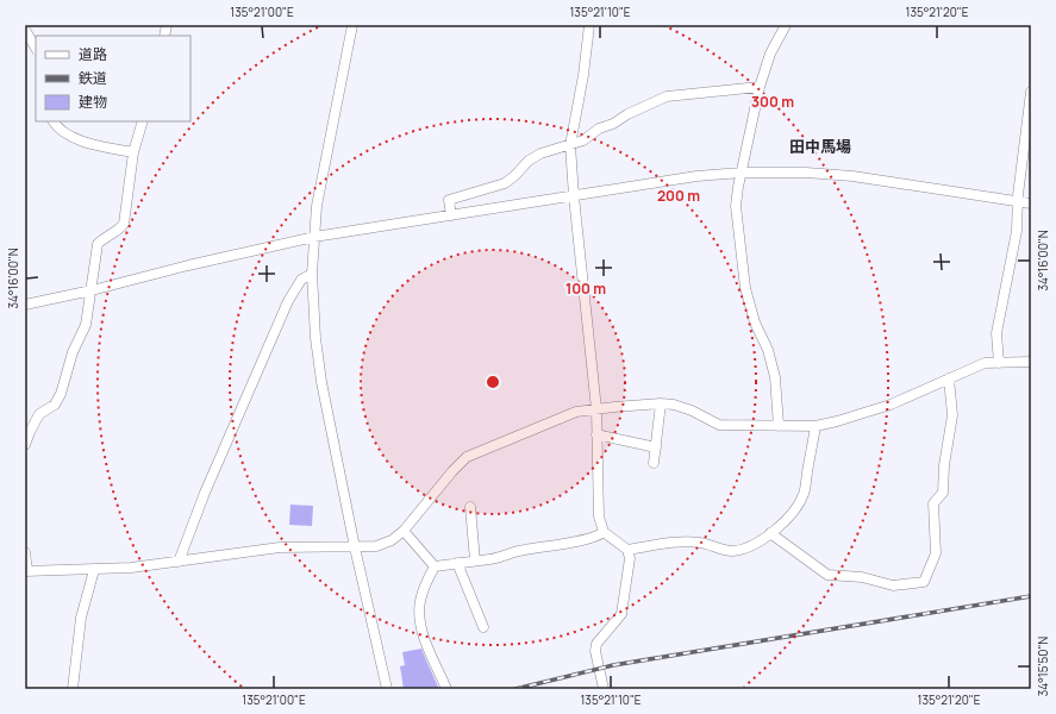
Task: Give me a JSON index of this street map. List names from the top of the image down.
{
  "districts": ["田中馬場"],
  "legend": ["道路", "鉄道", "建物"],
  "coordinates": [
    "135°21'00\"E",
    "135°21'10\"E",
    "135°21'20\"E",
    "34°16'00\"N",
    "34°15'50\"N"
  ],
  "rings": ["300 m", "200 m", "100 m"]
}
